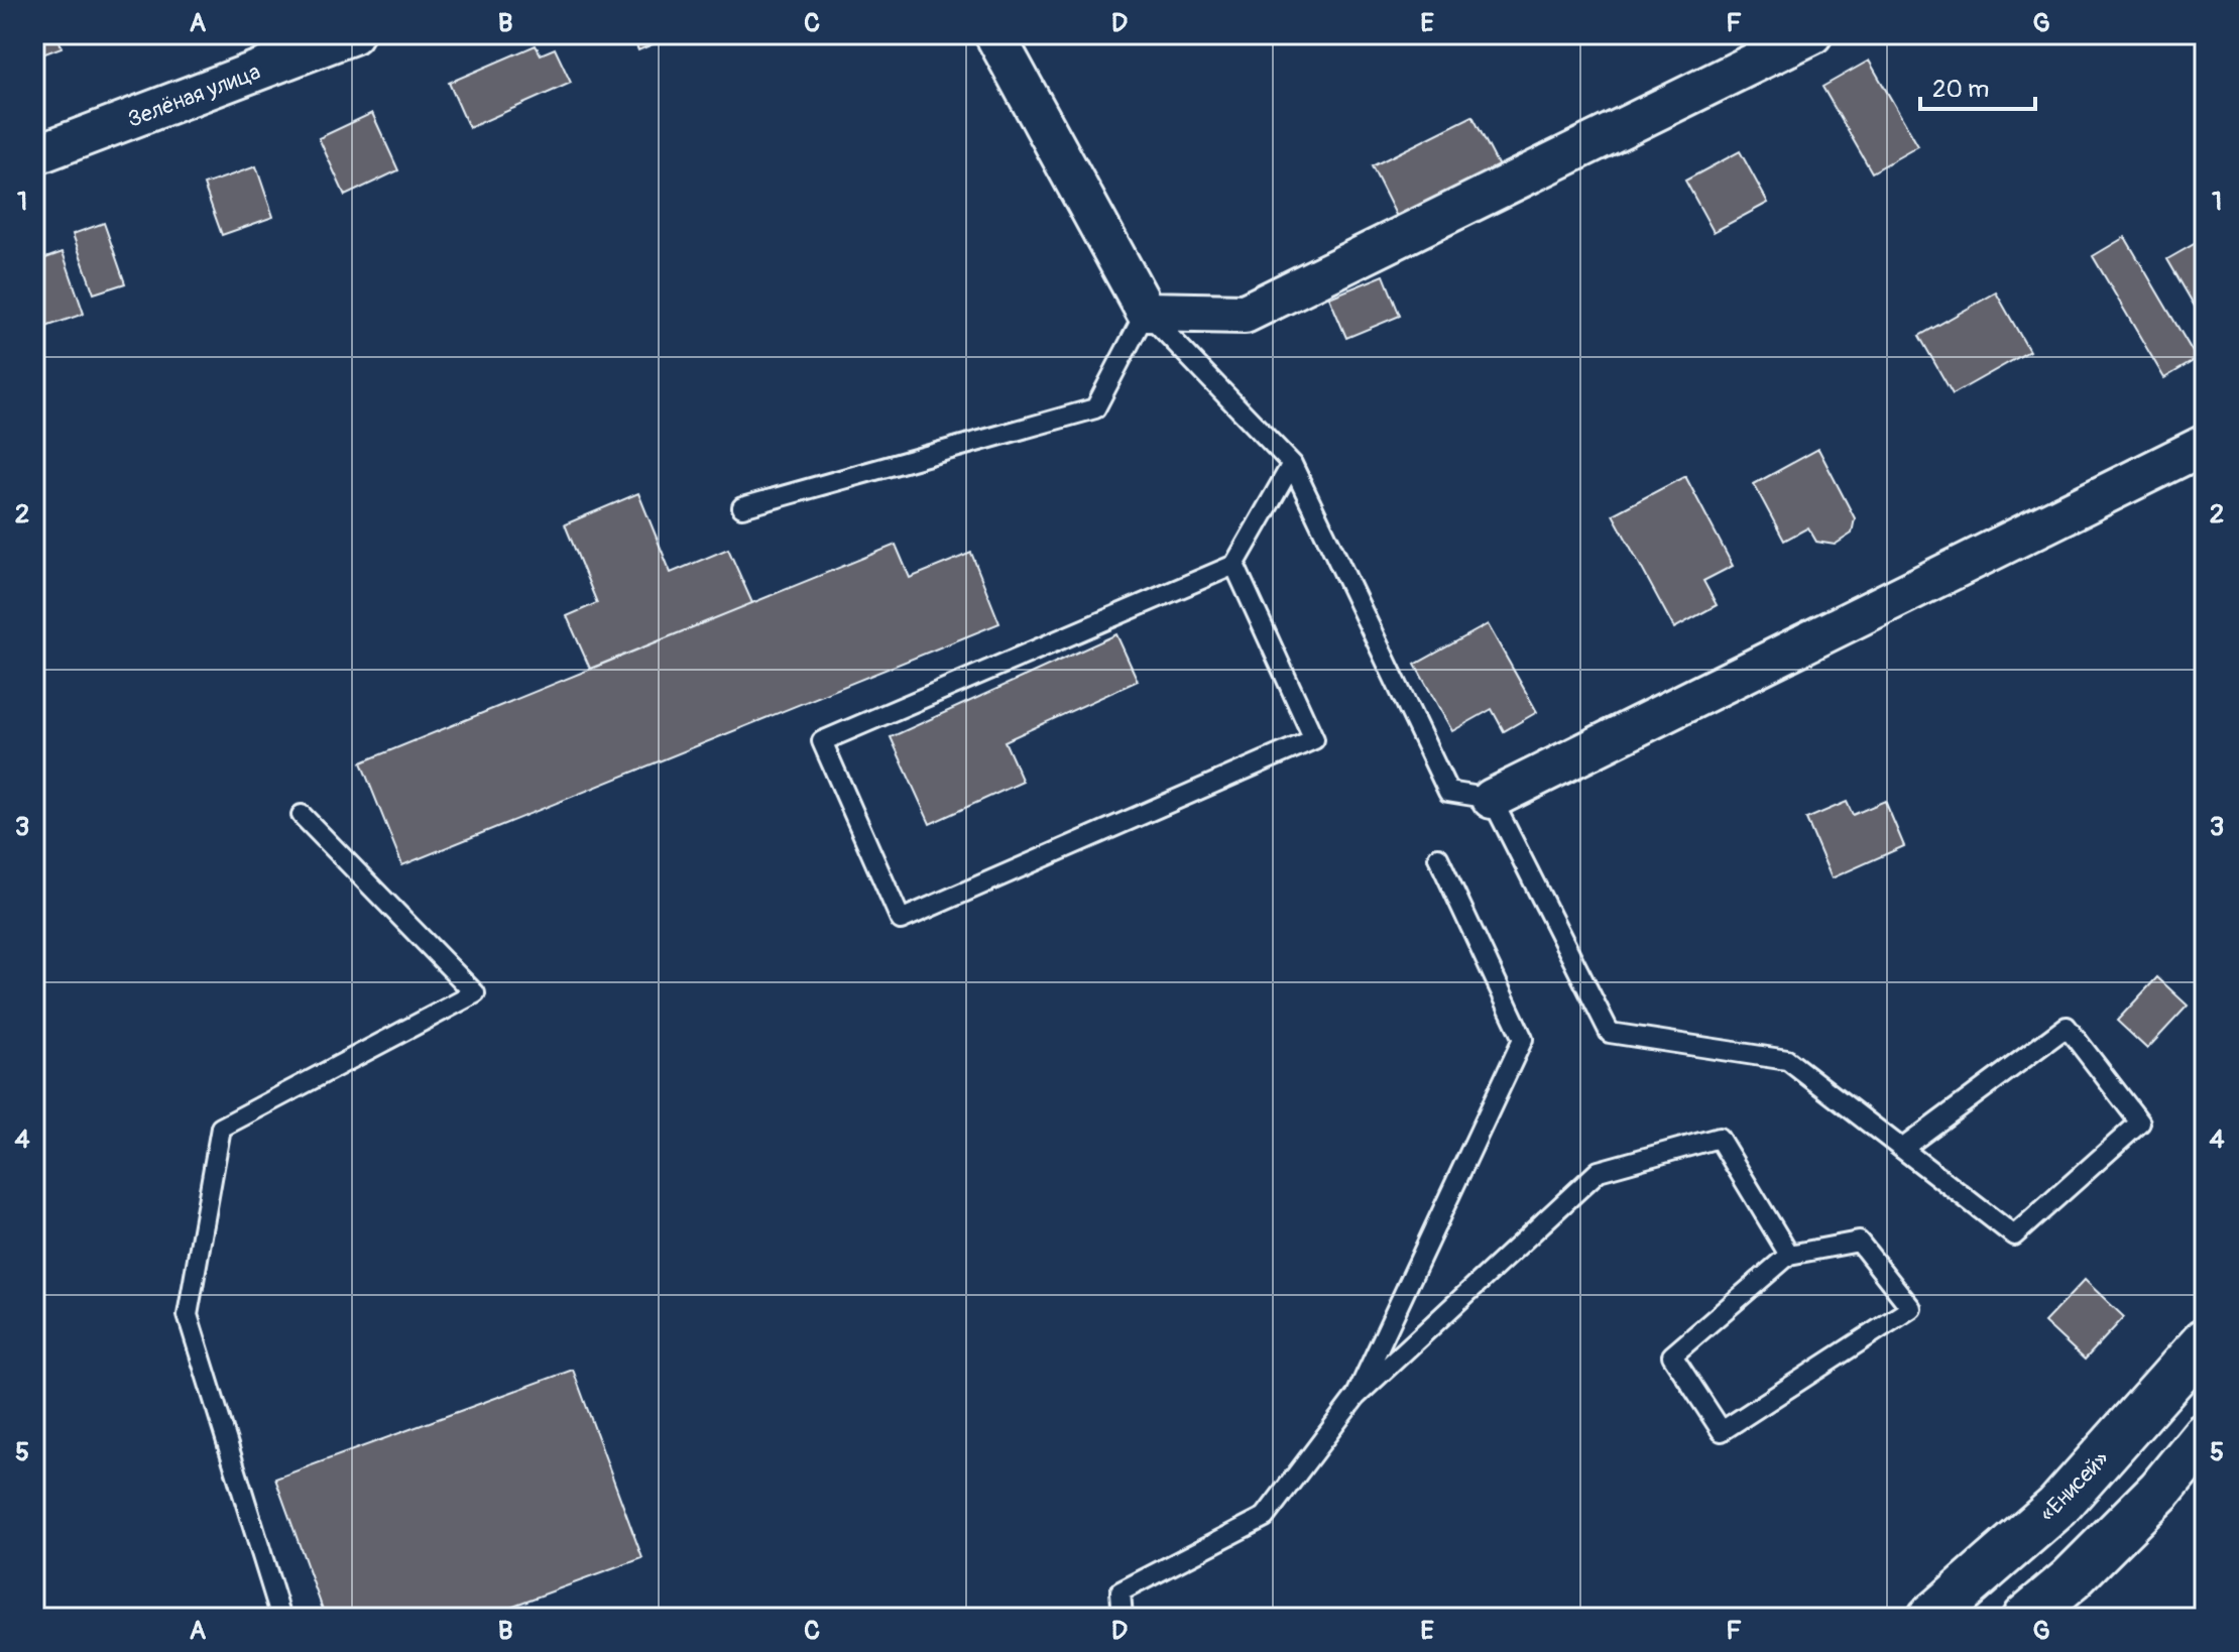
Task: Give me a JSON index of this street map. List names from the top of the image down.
{
  "streets": {
    "highway": ["«Енисей»"],
    "street": ["Зелёная улица"]
  },
  "scale_bar": "20 m",
  "grid": {
    "columns": [
      "A",
      "B",
      "C",
      "D",
      "E",
      "F",
      "G"
    ],
    "rows": [
      "1",
      "2",
      "3",
      "4",
      "5"
    ]
  }
}
